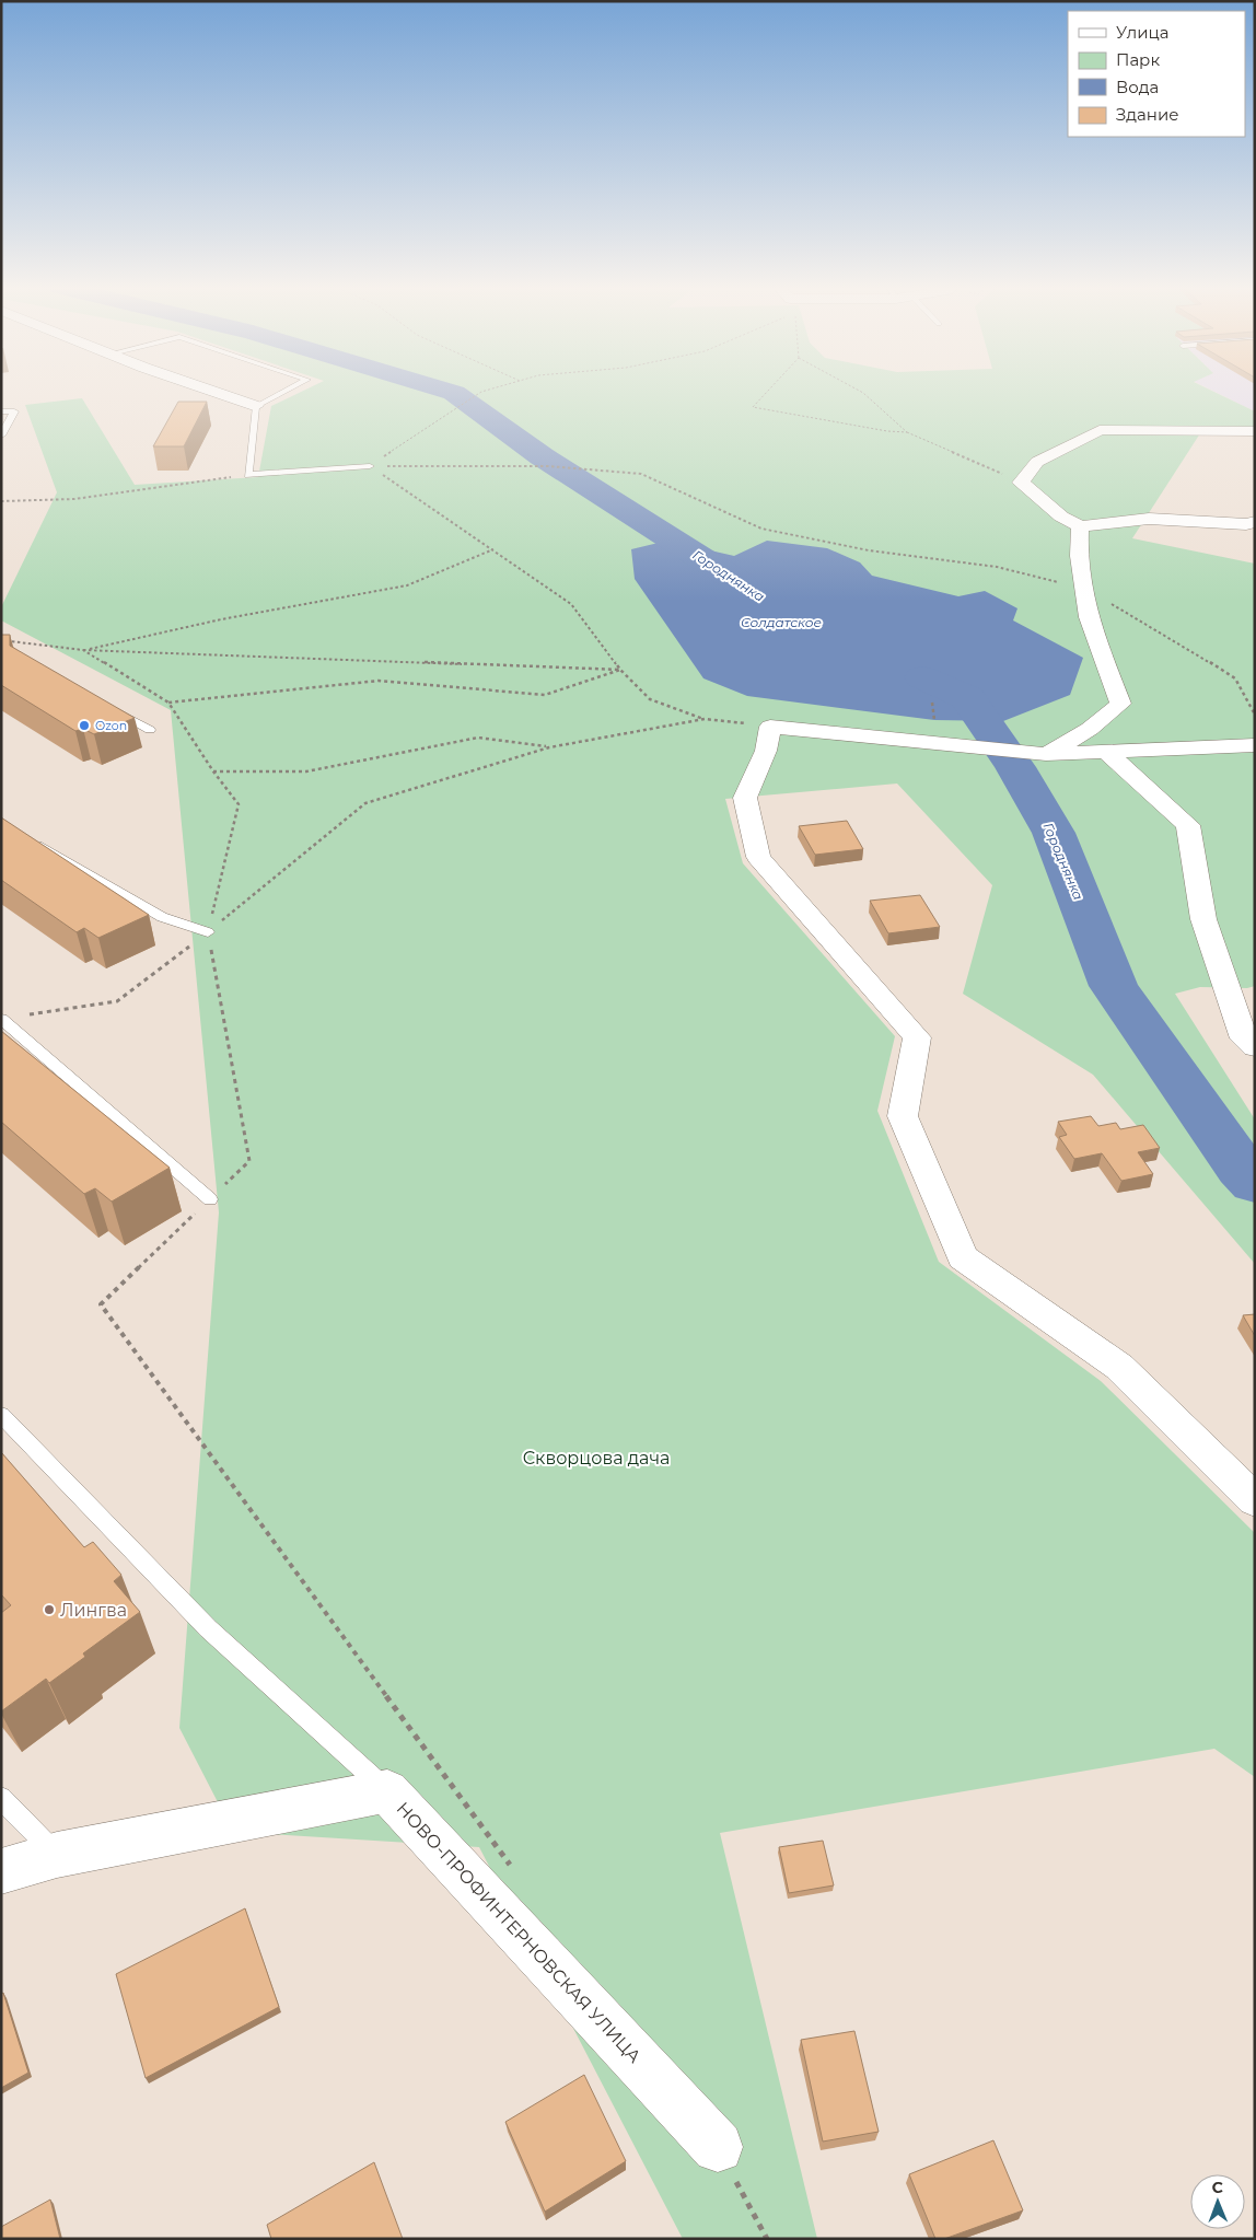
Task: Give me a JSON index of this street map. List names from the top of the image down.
{
  "streets": {
    "street": ["НОВО-ПРОФИНТЕРНОВСКАЯ УЛИЦА"]
  },
  "water": ["Городнянка", "Солдатское"],
  "parks": ["Скворцова дача"],
  "places": ["Ozon", "Лингва"],
  "legend": [
    "Улица",
    "Парк",
    "Вода",
    "Здание"
  ],
  "north": "top"
}
